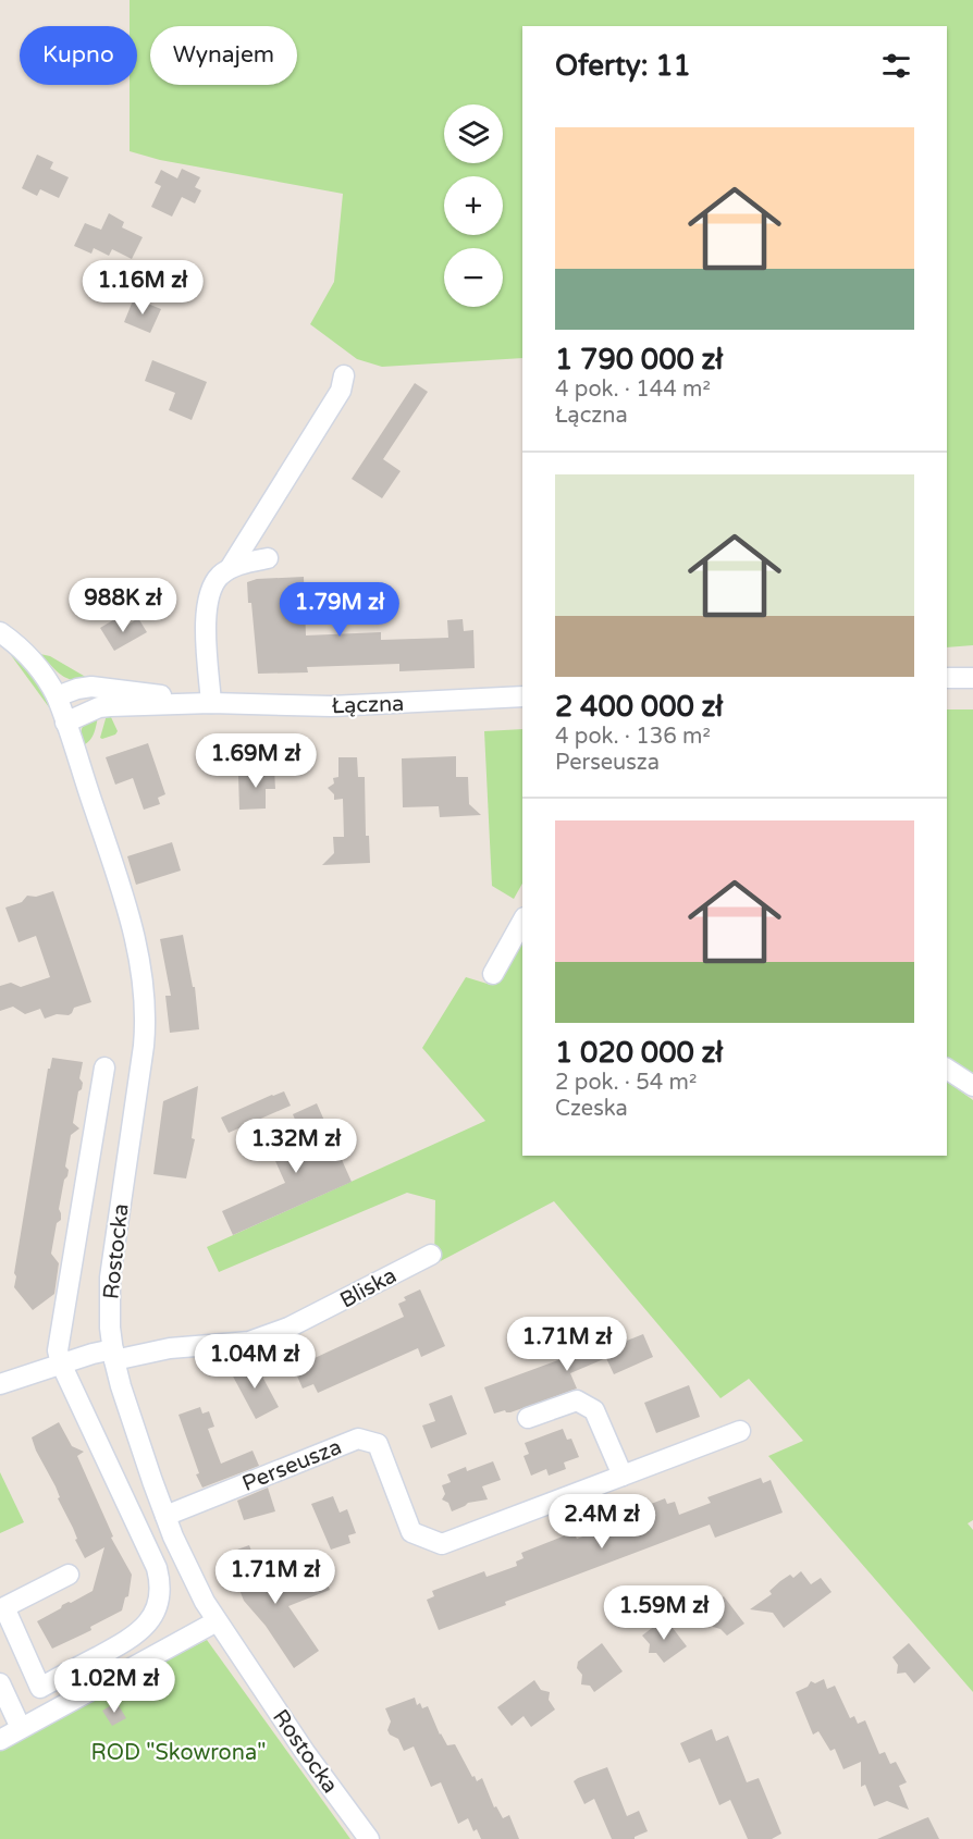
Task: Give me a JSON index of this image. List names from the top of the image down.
{
  "streets": {
    "street": [
      "Łączna",
      "Rostocka",
      "Bliska",
      "Perseusza"
    ]
  },
  "crossings": [
    ["Łączna", "Rostocka"],
    ["Rostocka", "Bliska"],
    ["Rostocka", "Perseusza"]
  ],
  "parks": ["ROD \"Skowrona\""],
  "page": {
    "chip": ["Kupno", "Wynajem"],
    "heading": "Oferty: 11",
    "map_buttons": ["+", "−"],
    "list": [
      {
        "name": "1 790 000 zł",
        "note": "4 pok. · 144 m² · Łączna"
      },
      {
        "name": "2 400 000 zł",
        "note": "4 pok. · 136 m² · Perseusza"
      },
      {
        "name": "1 020 000 zł",
        "note": "2 pok. · 54 m² · Czeska"
      }
    ],
    "price": [
      "1.16M zł",
      "988K zł",
      "1.79M zł",
      "1.69M zł",
      "1.32M zł",
      "1.71M zł",
      "1.04M zł",
      "2.4M zł",
      "1.71M zł",
      "1.59M zł",
      "1.02M zł"
    ]
  }
}
